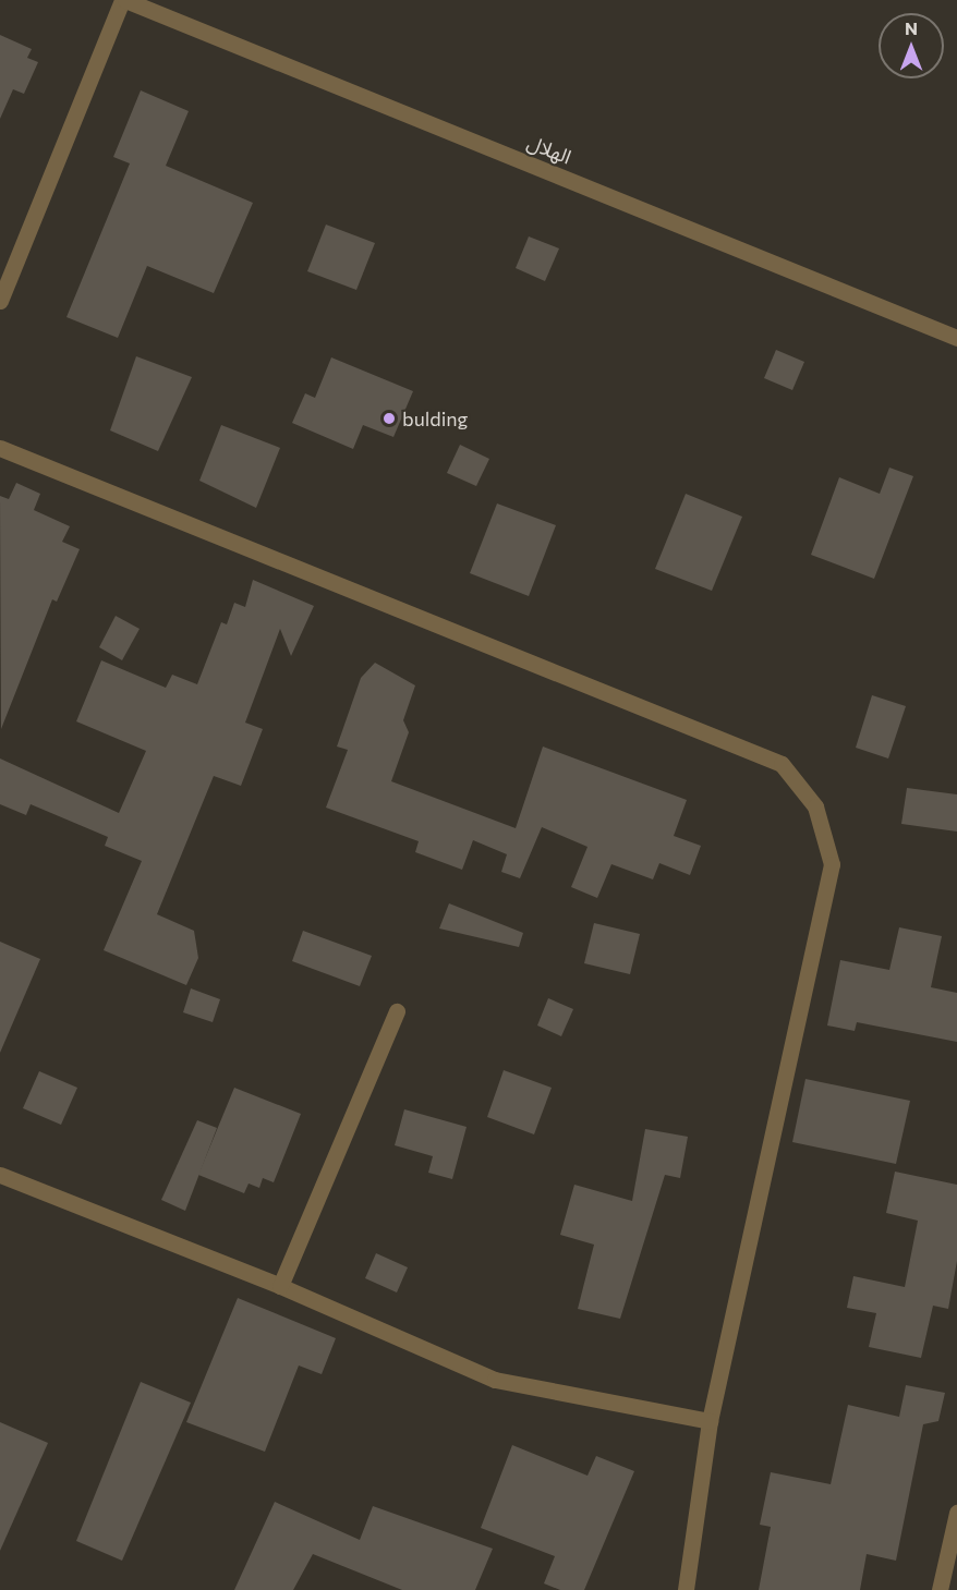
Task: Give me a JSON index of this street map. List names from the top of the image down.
{
  "streets": {
    "street": ["الهلال"]
  },
  "places": ["bulding"],
  "north": "top"
}
